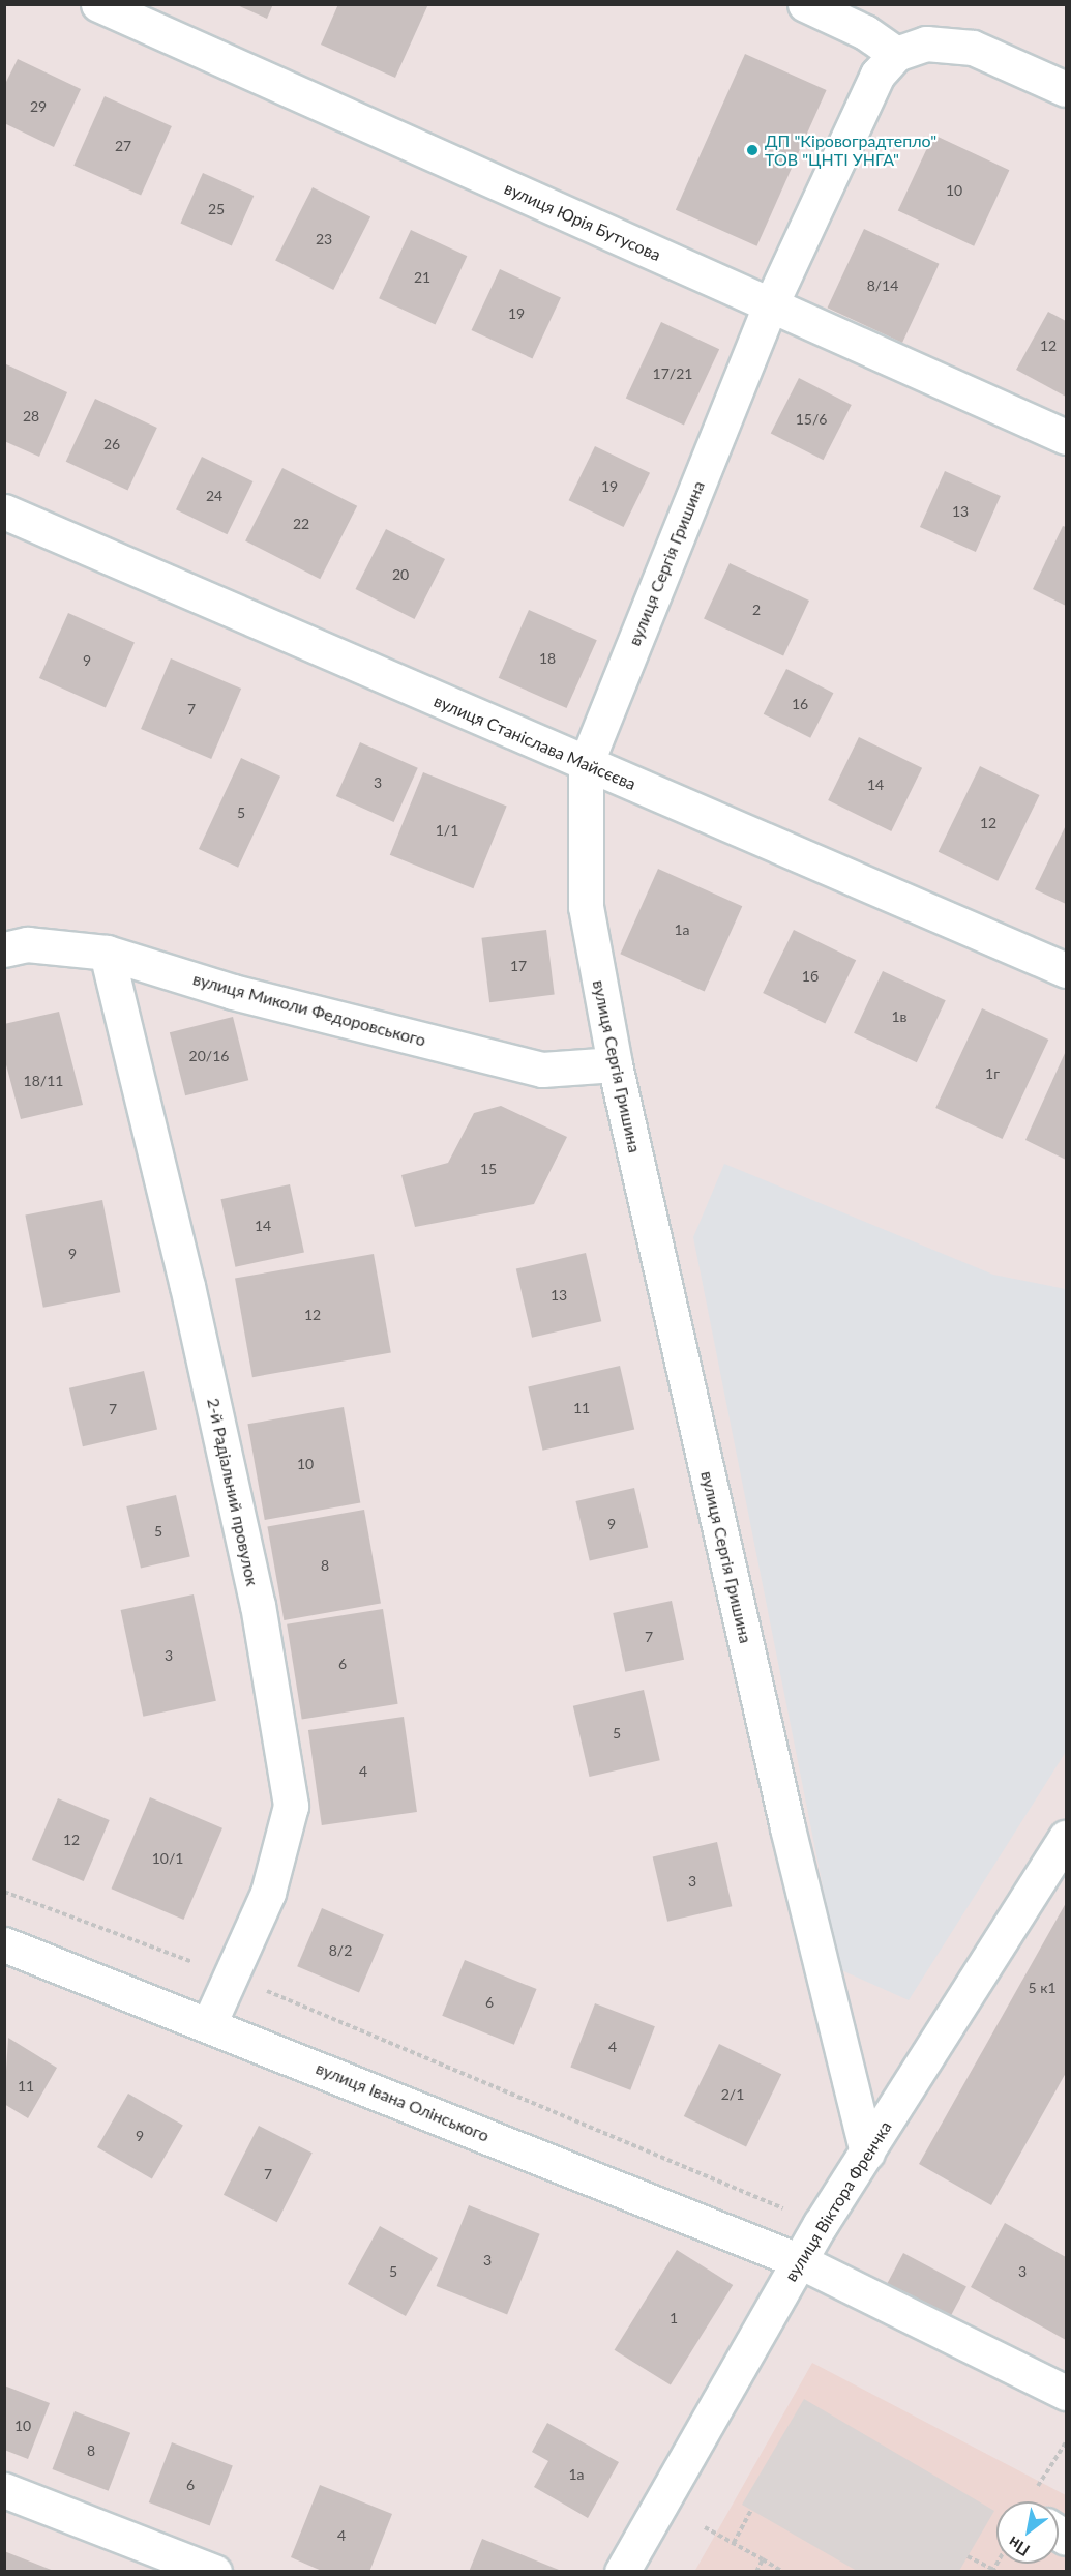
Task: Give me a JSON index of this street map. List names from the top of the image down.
{
  "streets": {
    "street": [
      "вулиця Юрія Бутусова",
      "вулиця Сергія Гришина",
      "вулиця Станіслава Майсєєва",
      "вулиця Миколи Федоровського",
      "2-й Радіальний провулок",
      "вулиця Івана Олінського",
      "вулиця Віктора Френчка"
    ]
  },
  "crossings": [
    ["вулиця Юрія Бутусова", "вулиця Сергія Гришина"],
    ["вулиця Сергія Гришина", "вулиця Станіслава Майсєєва"],
    ["вулиця Сергія Гришина", "вулиця Миколи Федоровського"],
    ["вулиця Сергія Гришина", "вулиця Віктора Френчка"],
    ["вулиця Миколи Федоровського", "2-й Радіальний провулок"],
    ["2-й Радіальний провулок", "вулиця Івана Олінського"],
    ["вулиця Івана Олінського", "вулиця Віктора Френчка"]
  ],
  "places": ["ДП \"Кіровоградтепло\" ТОВ \"ЦНТІ УНГА\""],
  "house_numbers": [
    "29",
    "27",
    "10",
    "25",
    "23",
    "21",
    "8/14",
    "19",
    "12",
    "17/21",
    "28",
    "15/6",
    "26",
    "19",
    "24",
    "13",
    "22",
    "20",
    "2",
    "18",
    "9",
    "16",
    "7",
    "3",
    "14",
    "5",
    "12",
    "1/1",
    "1а",
    "17",
    "1б",
    "1в",
    "20/16",
    "1г",
    "18/11",
    "15",
    "14",
    "9",
    "13",
    "12",
    "11",
    "7",
    "10",
    "9",
    "5",
    "8",
    "7",
    "3",
    "6",
    "5",
    "4",
    "12",
    "10/1",
    "3",
    "8/2",
    "5 к1",
    "6",
    "4",
    "11",
    "2/1",
    "9",
    "7",
    "3",
    "5",
    "3",
    "1",
    "10",
    "8",
    "1а",
    "6",
    "4"
  ],
  "north": "bottom left"
}
